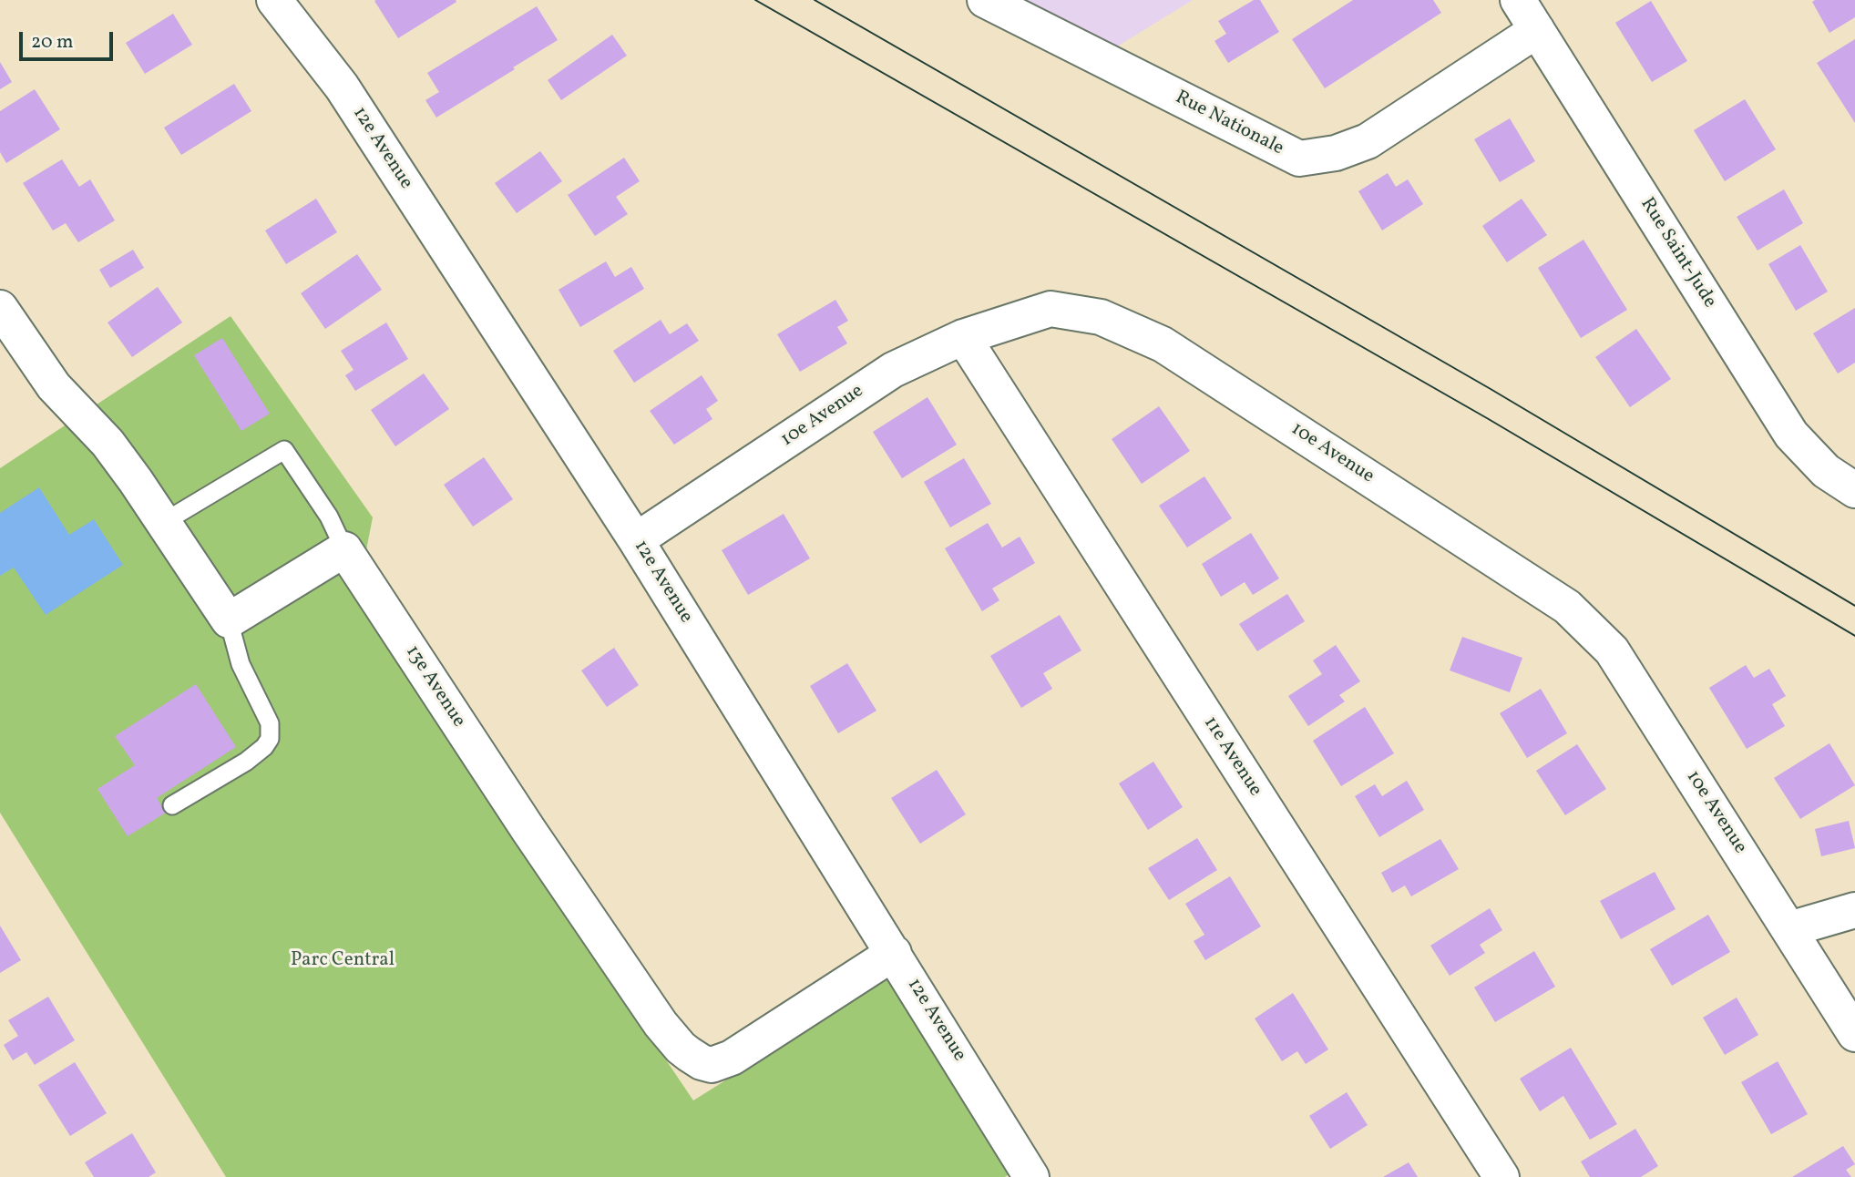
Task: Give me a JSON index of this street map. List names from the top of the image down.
{
  "streets": {
    "street": [
      "Rue Nationale",
      "12e Avenue",
      "Rue Saint-Jude",
      "10e Avenue",
      "13e Avenue",
      "11e Avenue"
    ]
  },
  "crossings": [
    ["Rue Nationale", "Rue Saint-Jude"],
    ["12e Avenue", "10e Avenue"],
    ["12e Avenue", "13e Avenue"],
    ["10e Avenue", "11e Avenue"]
  ],
  "parks": ["Parc Central"],
  "scale_bar": "20 m"
}
